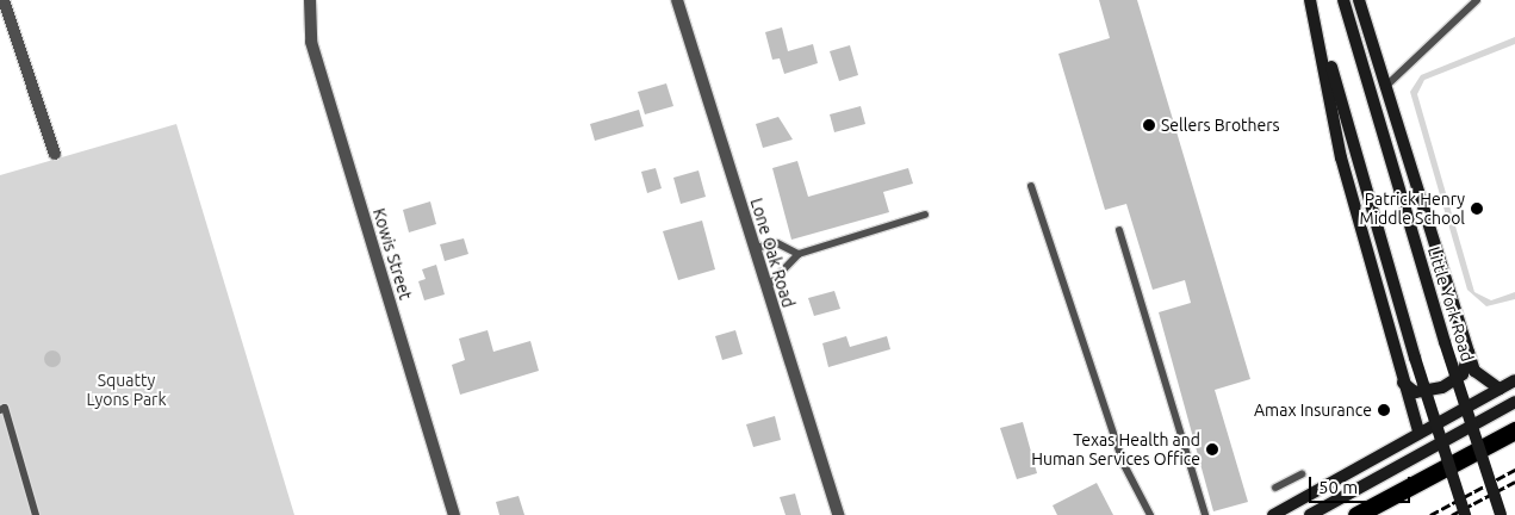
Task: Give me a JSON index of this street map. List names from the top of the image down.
{
  "streets": {
    "main road": ["Little York Road"],
    "street": ["Lone Oak Road", "Kowis Street"]
  },
  "parks": ["Squatty Lyons Park"],
  "places": [
    "Sellers Brothers",
    "Patrick Henry Middle School",
    "Amax Insurance",
    "Texas Health and Human Services Office"
  ],
  "scale_bar": "50 m"
}
